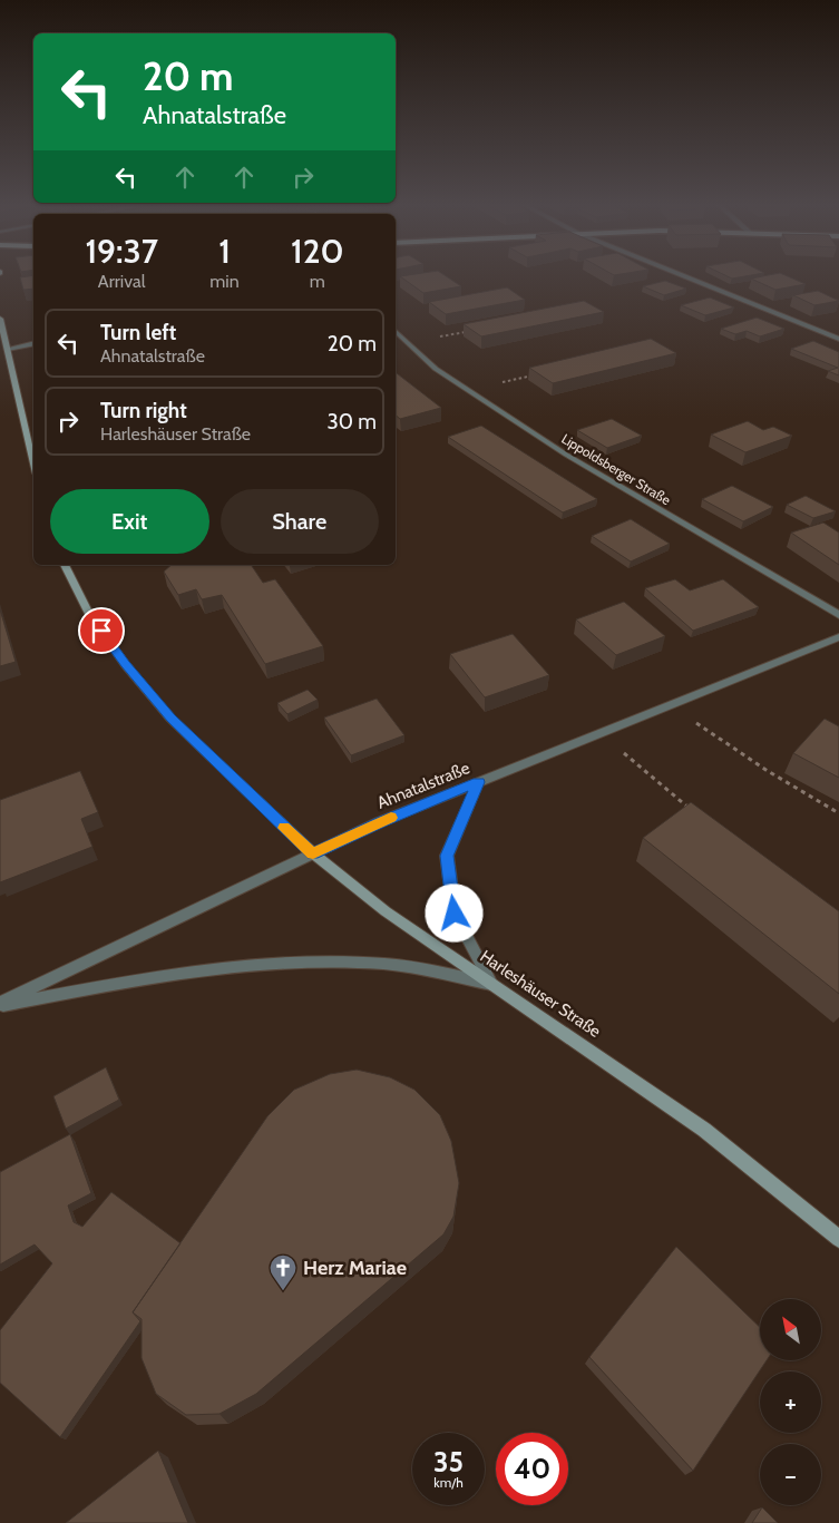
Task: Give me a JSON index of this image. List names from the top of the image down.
{
  "streets": {
    "main road": ["Harleshäuser Straße"],
    "street": ["Lippoldsberger Straße", "Ahnatalstraße"]
  },
  "crossings": [
    ["Ahnatalstraße", "Harleshäuser Straße"]
  ],
  "places": {
    "church": ["Herz Mariae"]
  },
  "north": "top left",
  "page": {
    "turn": ["20 m", "Ahnatalstraße"],
    "eta": [
      "19:37",
      "Arrival",
      "1",
      "min",
      "120",
      "m"
    ],
    "list": [
      {
        "name": "Turn left",
        "note": "Ahnatalstraße",
        "value": "20 m"
      },
      {
        "name": "Turn right",
        "note": "Harleshäuser Straße",
        "value": "30 m"
      }
    ],
    "buttons": ["Exit", "Share"],
    "map_buttons": ["+", "−"],
    "speed": "35 km/h",
    "limit": "40"
  }
}
